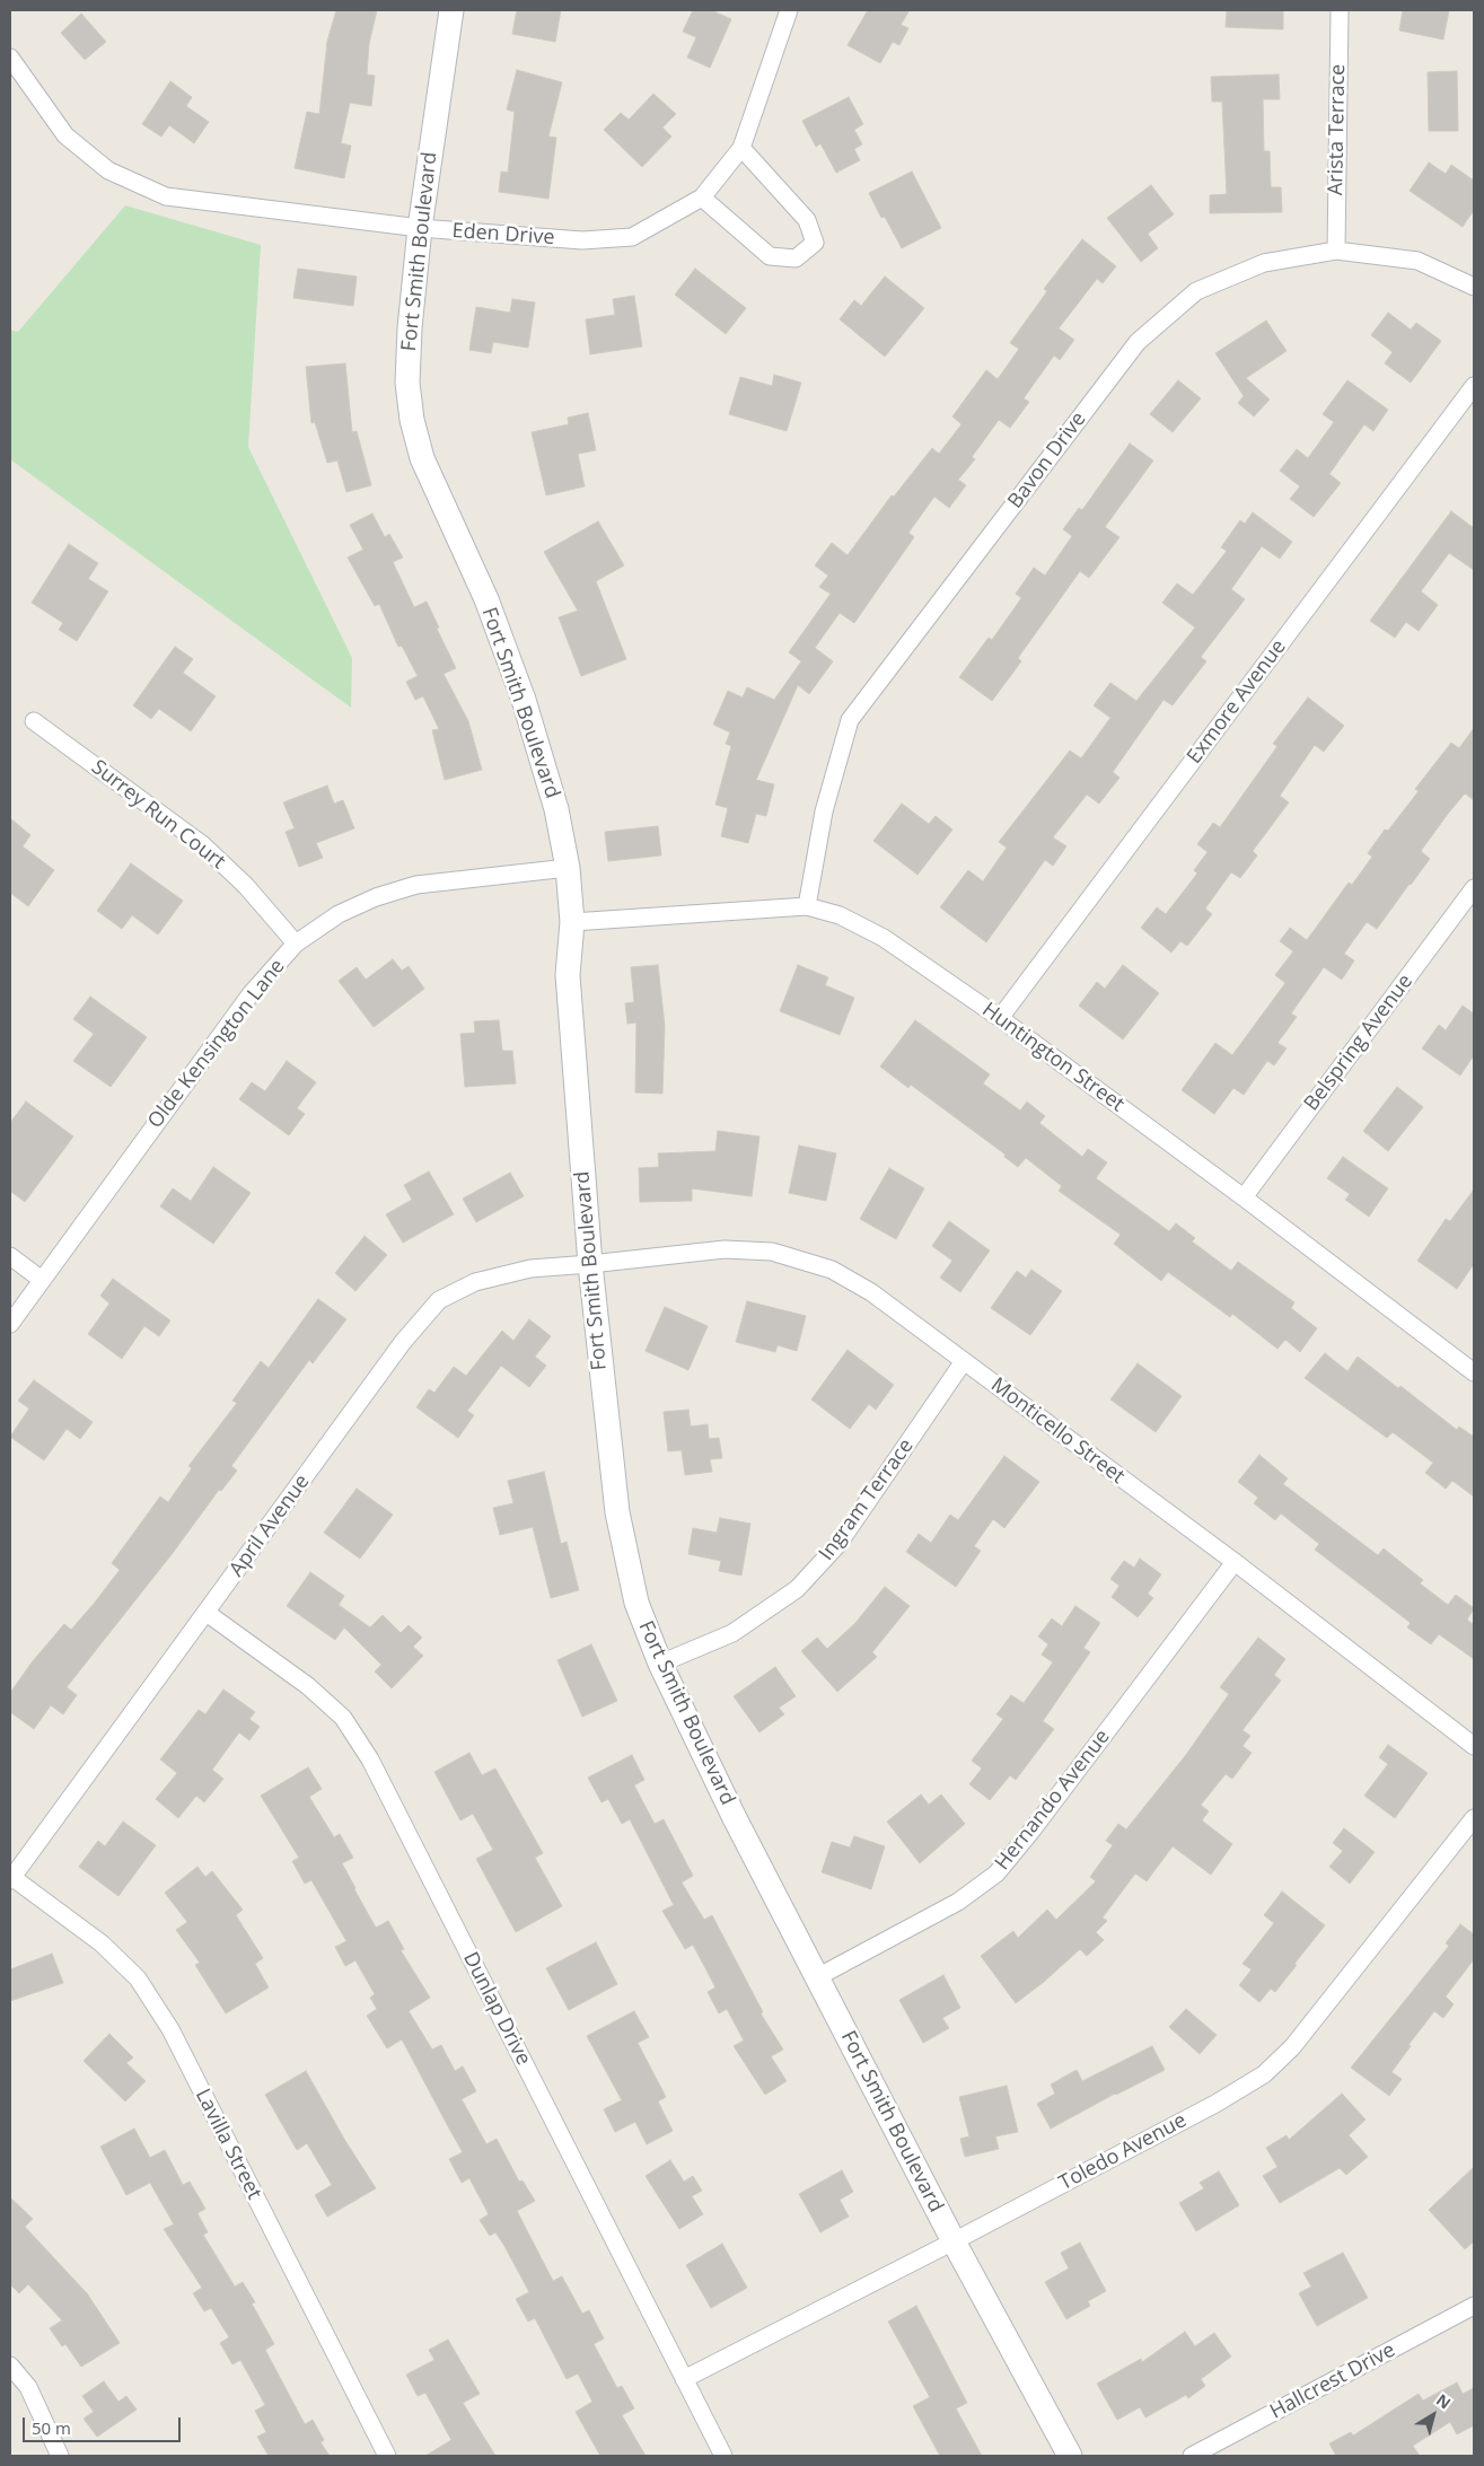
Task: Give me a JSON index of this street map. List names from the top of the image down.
{
  "streets": {
    "street": [
      "Arista Terrace",
      "Eden Drive",
      "Fort Smith Boulevard",
      "Bavon Drive",
      "Exmore Avenue",
      "Surrey Run Court",
      "Belspring Avenue",
      "Olde Kensington Lane",
      "Huntington Street",
      "Monticello Street",
      "Ingram Terrace",
      "April Avenue",
      "Hernando Avenue",
      "Dunlap Drive",
      "Lavilla Street",
      "Toledo Avenue",
      "Hallcrest Drive"
    ]
  },
  "crossings": [
    ["Arista Terrace", "Bavon Drive"],
    ["Eden Drive", "Fort Smith Boulevard"],
    ["Fort Smith Boulevard", "Olde Kensington Lane"],
    ["Fort Smith Boulevard", "Huntington Street"],
    ["Fort Smith Boulevard", "Monticello Street"],
    ["Fort Smith Boulevard", "Ingram Terrace"],
    ["Fort Smith Boulevard", "April Avenue"],
    ["Fort Smith Boulevard", "Hernando Avenue"],
    ["Fort Smith Boulevard", "Toledo Avenue"],
    ["Bavon Drive", "Huntington Street"],
    ["Exmore Avenue", "Huntington Street"],
    ["Surrey Run Court", "Olde Kensington Lane"],
    ["Belspring Avenue", "Huntington Street"],
    ["Monticello Street", "Ingram Terrace"],
    ["Monticello Street", "April Avenue"],
    ["Monticello Street", "Hernando Avenue"],
    ["April Avenue", "Dunlap Drive"],
    ["April Avenue", "Lavilla Street"],
    ["Dunlap Drive", "Toledo Avenue"]
  ],
  "scale_bar": "50 m",
  "north": "top right"
}
